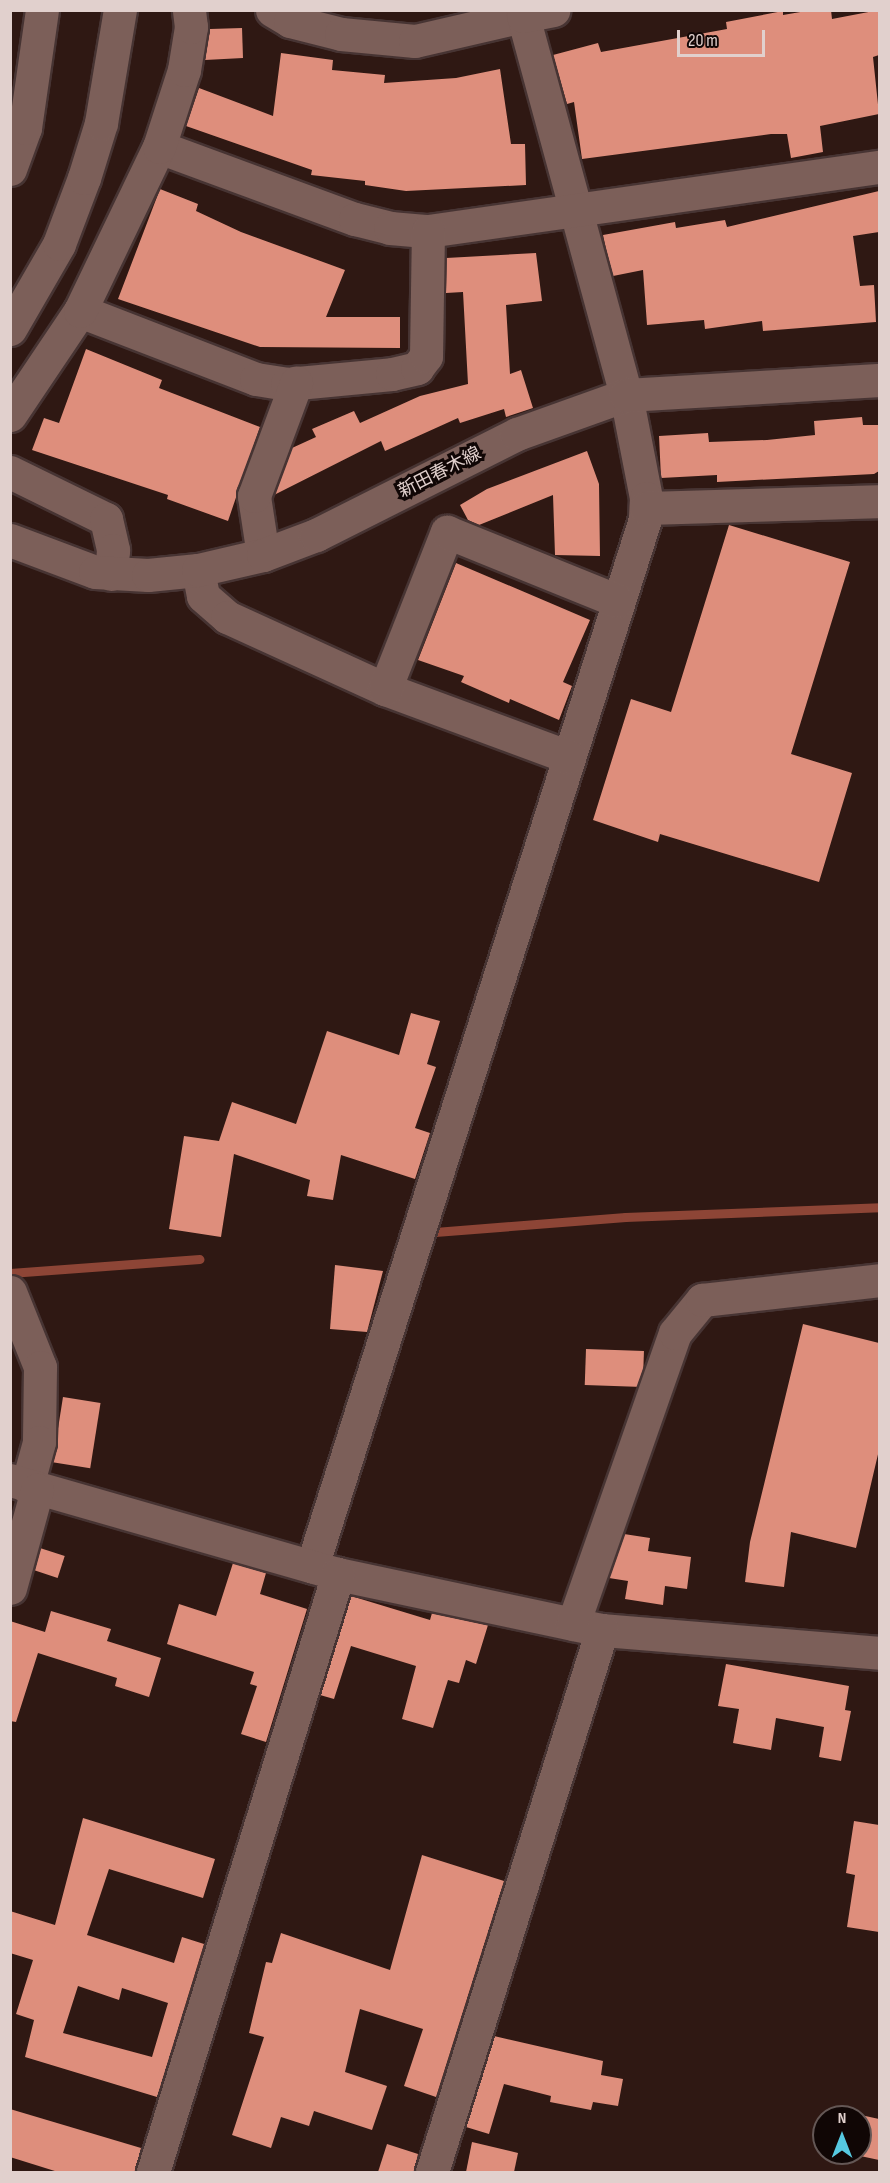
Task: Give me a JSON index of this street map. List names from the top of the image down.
{
  "streets": {
    "street": ["新田春木線"]
  },
  "scale_bar": "20 m",
  "north": "top"
}
